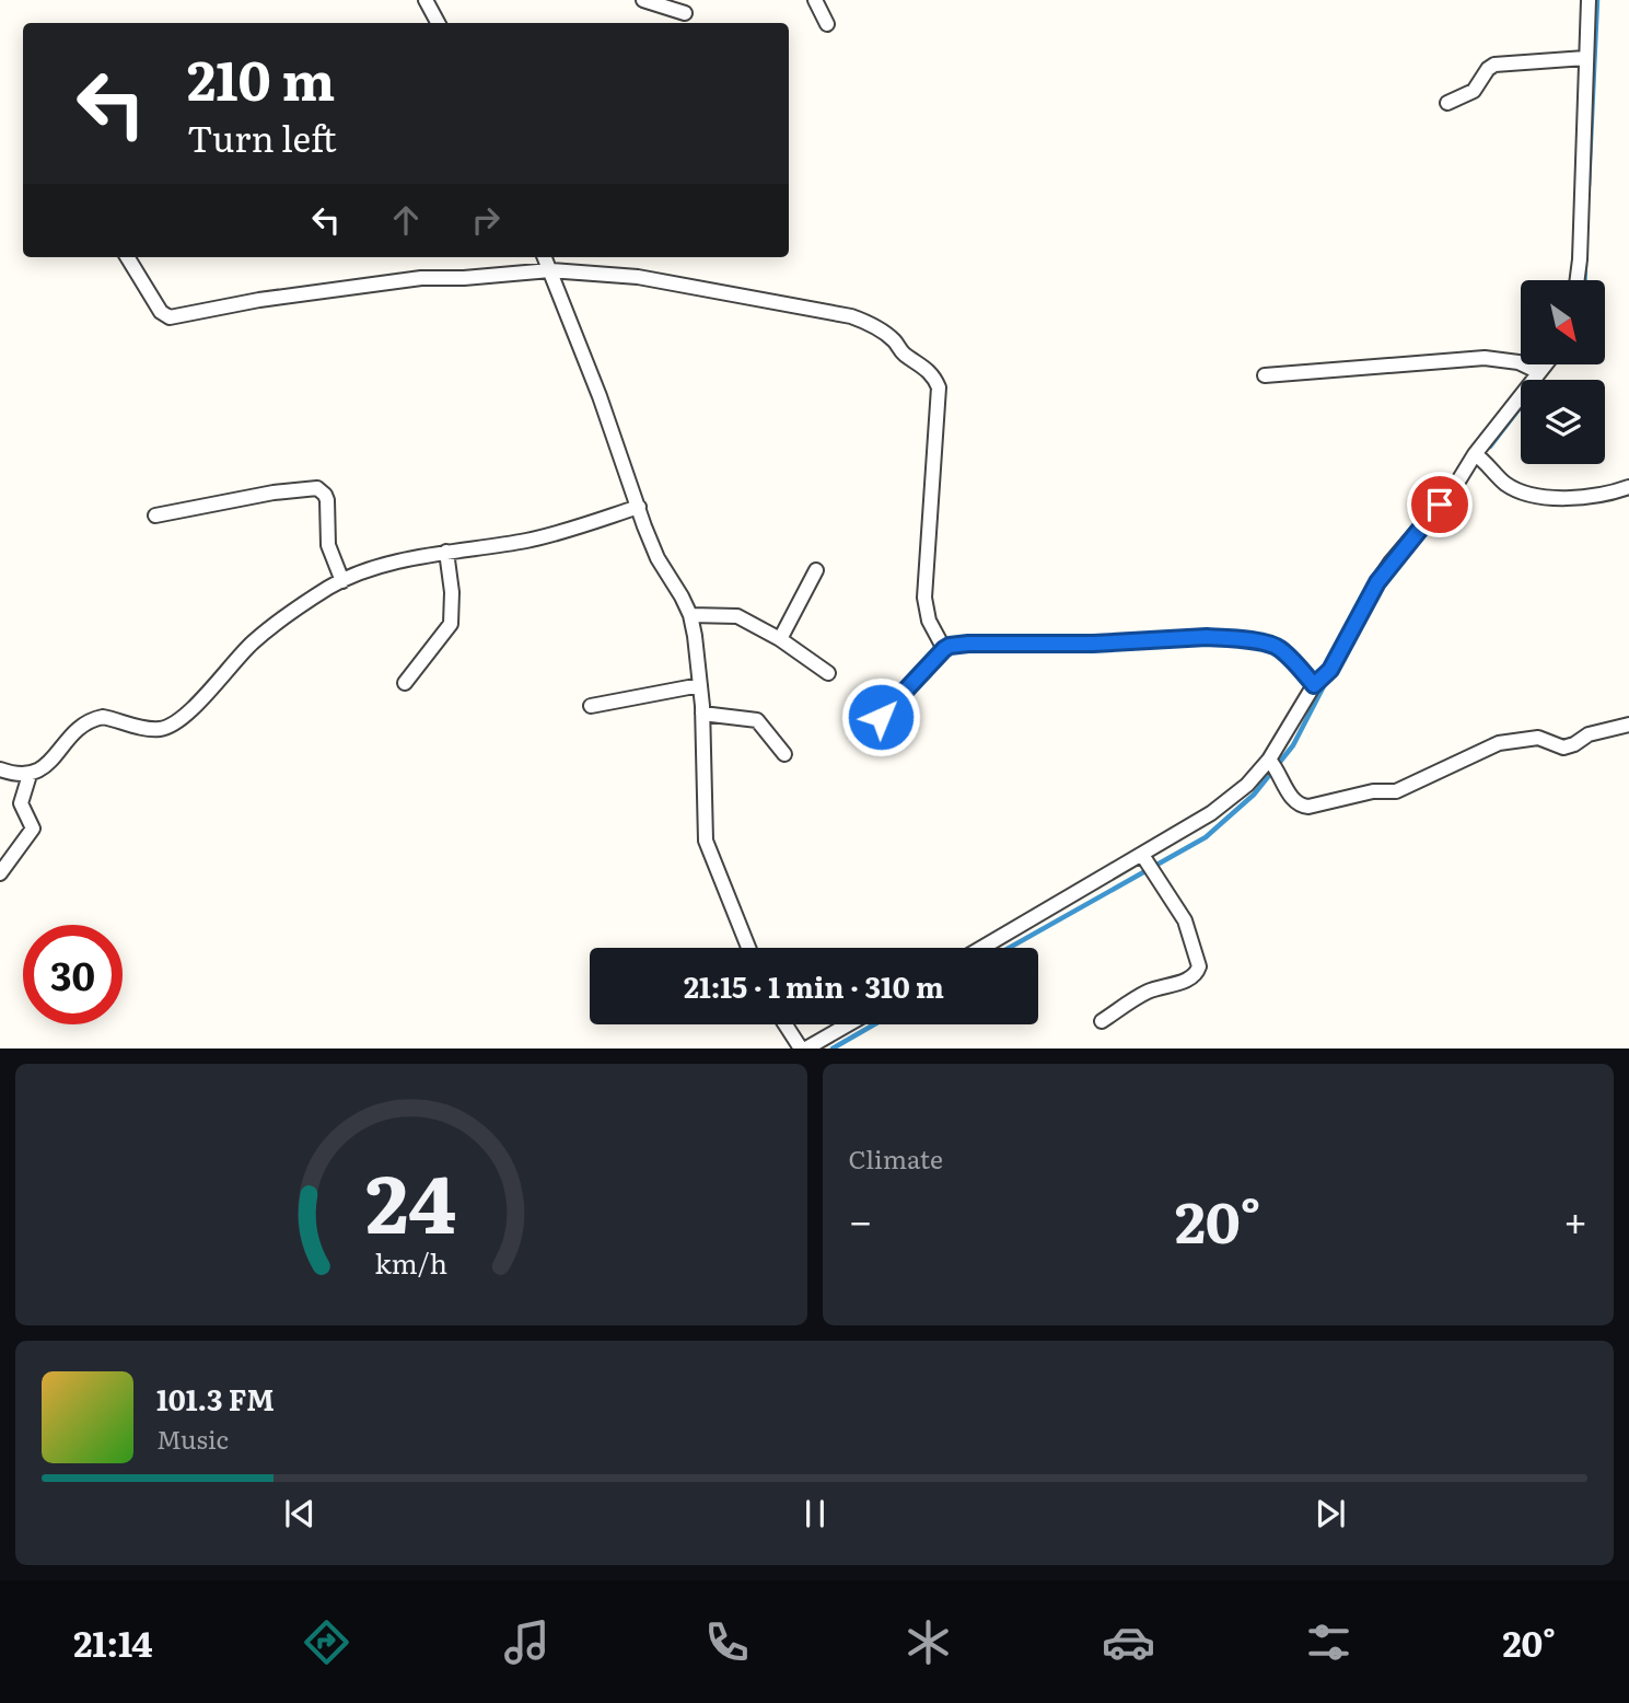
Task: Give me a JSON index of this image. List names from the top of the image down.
{
  "north": "bottom right",
  "page": {
    "turn": ["210 m", "Turn left"],
    "limit": "30",
    "trip": "21:15 · 1 min · 310 m",
    "tile": "Climate",
    "heat": ["−", "20°", "+"],
    "song": ["101.3 FM", "Music"],
    "tabs": ["21:14", "20°"],
    "gauge": ["24", "km/h"]
  }
}
